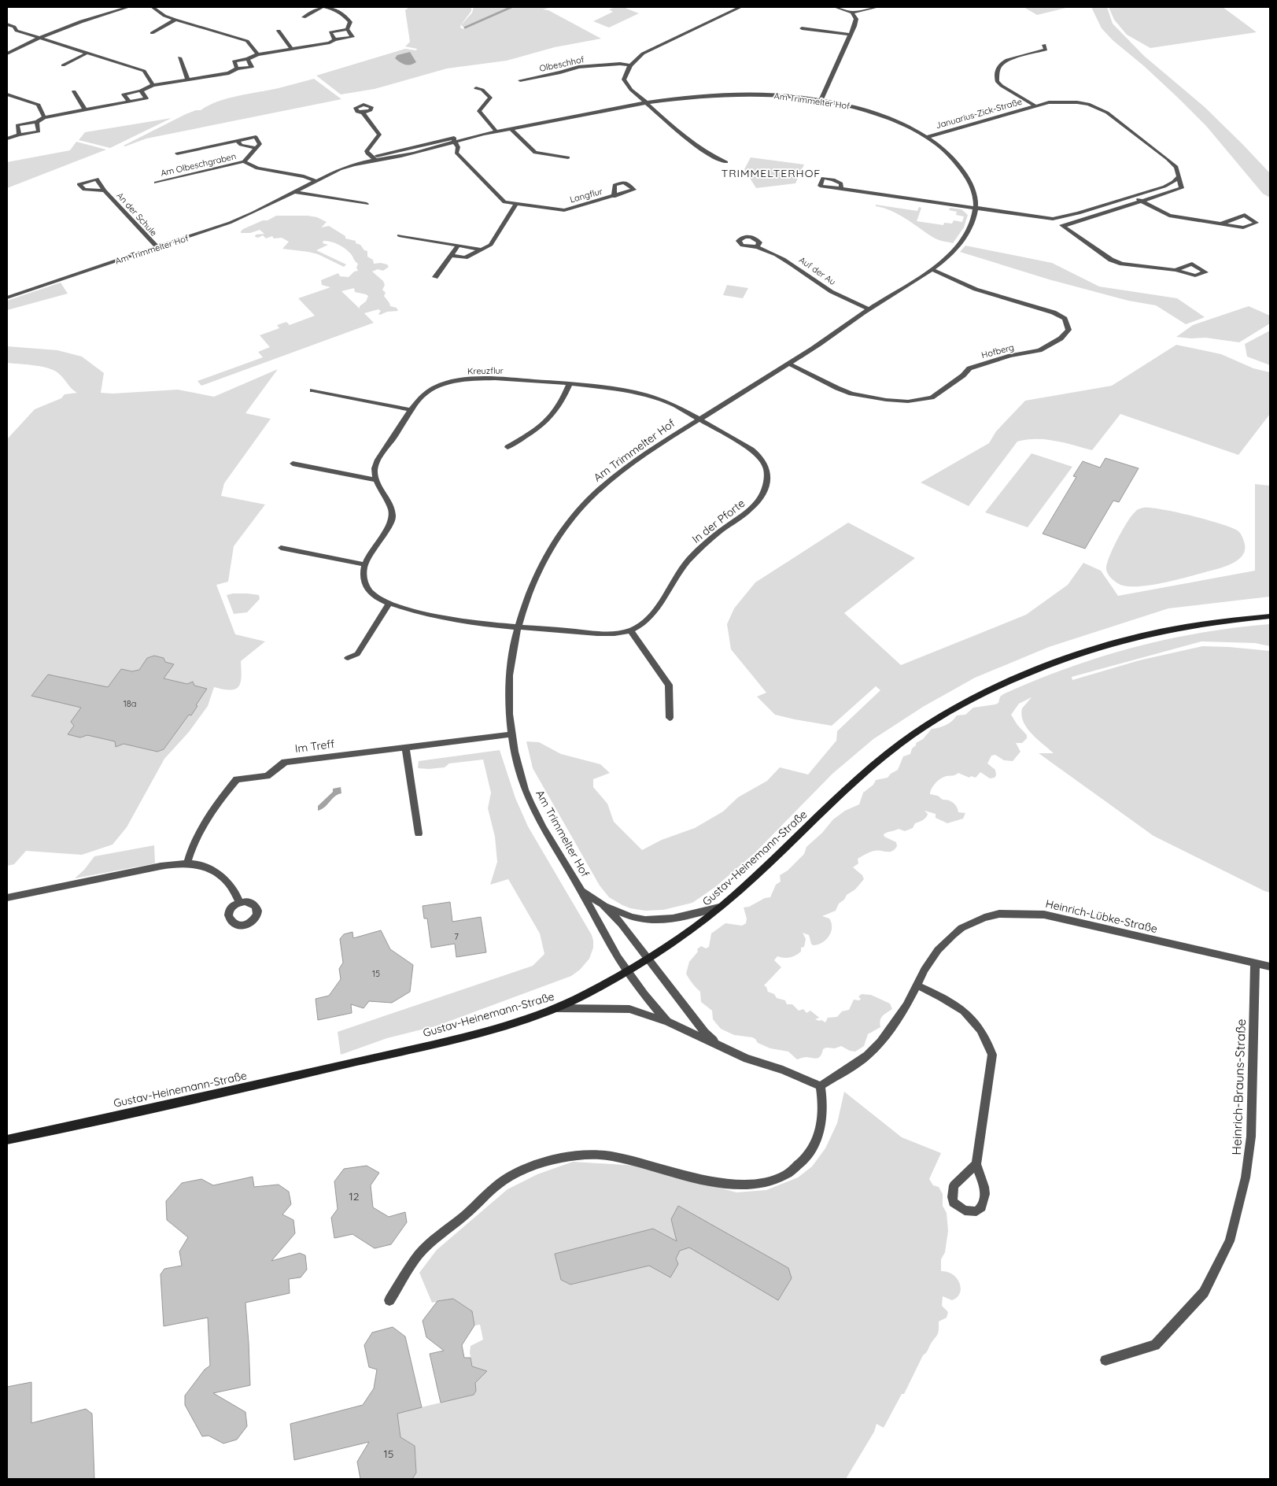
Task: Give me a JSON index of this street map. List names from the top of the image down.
{
  "streets": {
    "main road": ["Gustav-Heinemann-Straße"],
    "street": [
      "Olbeschhof",
      "Am Trimmelter Hof",
      "Januarius-Zick-Straße",
      "Am Olbeschgraben",
      "Langflur",
      "An der Schule",
      "Auf der Au",
      "Hofberg",
      "Kreuzflur",
      "In der Pforte",
      "Im Treff",
      "Heinrich-Lübke-Straße",
      "Heinrich-Brauns-Straße"
    ]
  },
  "crossings": [
    ["Am Trimmelter Hof", "Januarius-Zick-Straße"],
    ["Am Trimmelter Hof", "Am Olbeschgraben"],
    ["Am Trimmelter Hof", "Langflur"],
    ["Am Trimmelter Hof", "An der Schule"],
    ["Am Trimmelter Hof", "Auf der Au"],
    ["Am Trimmelter Hof", "Hofberg"],
    ["Am Trimmelter Hof", "Kreuzflur"],
    ["Am Trimmelter Hof", "In der Pforte"],
    ["Am Trimmelter Hof", "Im Treff"],
    ["Am Trimmelter Hof", "Gustav-Heinemann-Straße"],
    ["Kreuzflur", "In der Pforte"],
    ["Heinrich-Lübke-Straße", "Heinrich-Brauns-Straße"]
  ],
  "districts": ["TRIMMELTERHOF"],
  "house_numbers": [
    "18a",
    "7",
    "15",
    "12",
    "15"
  ]
}
